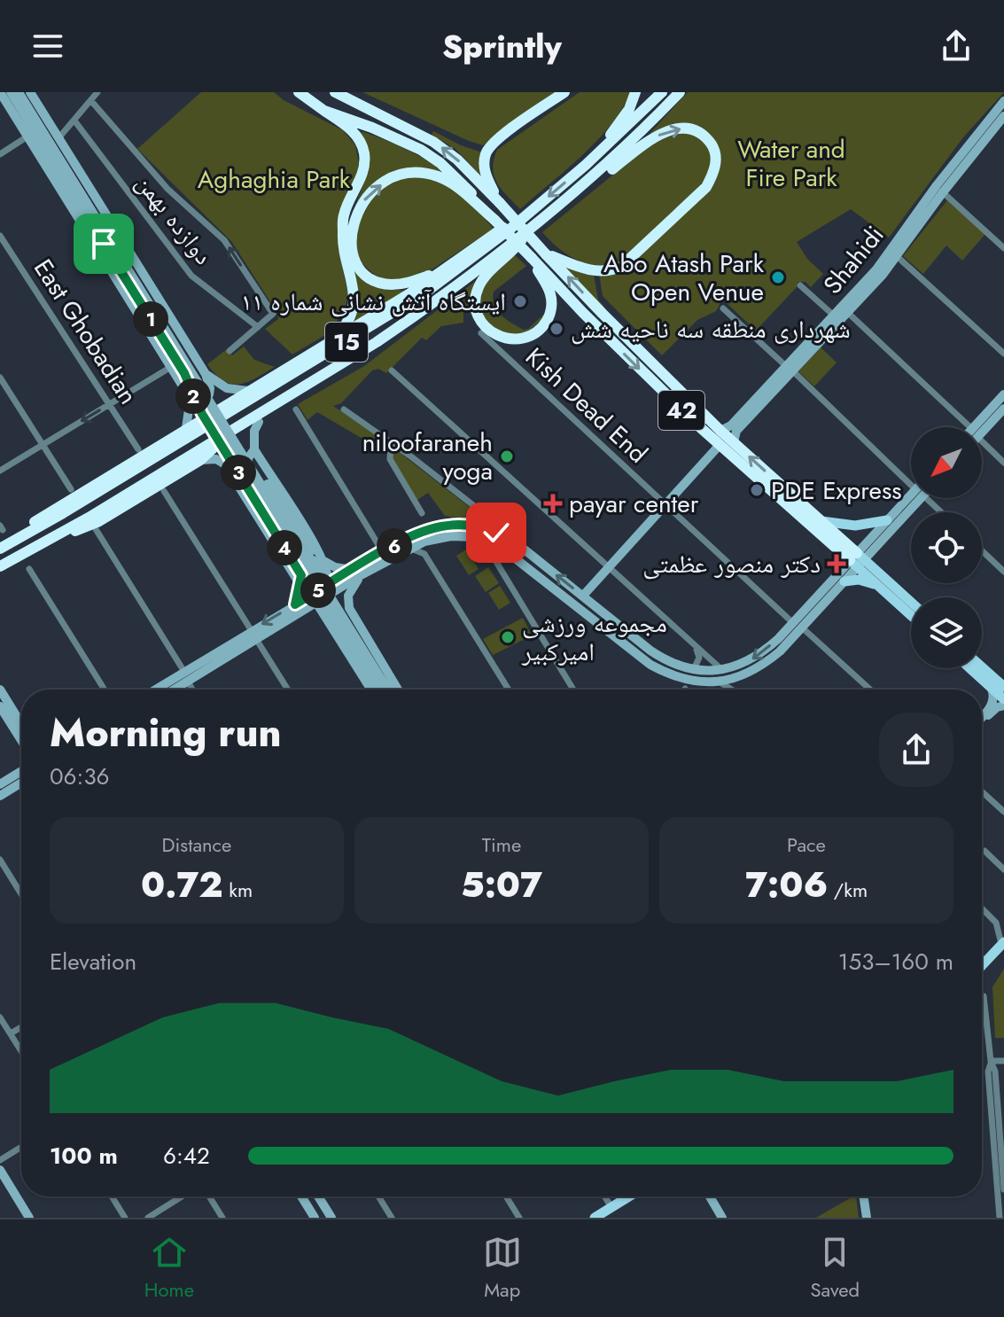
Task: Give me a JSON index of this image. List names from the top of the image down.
{
  "streets": {
    "highway": ["15", "42"],
    "main road": ["Shahidi"],
    "street": ["دوازده بهمن", "East Ghobadian", "Kish Dead End"]
  },
  "crossings": [
    ["Shahidi", "42"]
  ],
  "parks": ["Water and Fire Park", "Aghaghia Park"],
  "places": {
    "other": [
      "Abo Atash Park Open Venue",
      "ایستگاه آتش نشانی شماره ۱۱",
      "شهرداری منطقه سه ناحیه شش",
      "niloofaraneh yoga",
      "PDE Express",
      "مجموعه ورزشی امیرکبیر"
    ],
    "health": ["payar center", "دکتر منصور عظمتی"]
  },
  "north": "bottom left",
  "page": {
    "header": "Sprintly",
    "pins": [
      "1",
      "2",
      "3",
      "6",
      "4",
      "5"
    ],
    "heading": ["Morning run", "06:36"],
    "stats": [
      ["Distance", "0.72 km"],
      ["Time", "5:07"],
      ["Pace", "7:06 /km"]
    ],
    "chart": ["Elevation", "153–160 m"],
    "list": [
      {
        "name": "100 m",
        "note": "6:42"
      }
    ],
    "tabs": ["Home", "Map", "Saved"]
  }
}
